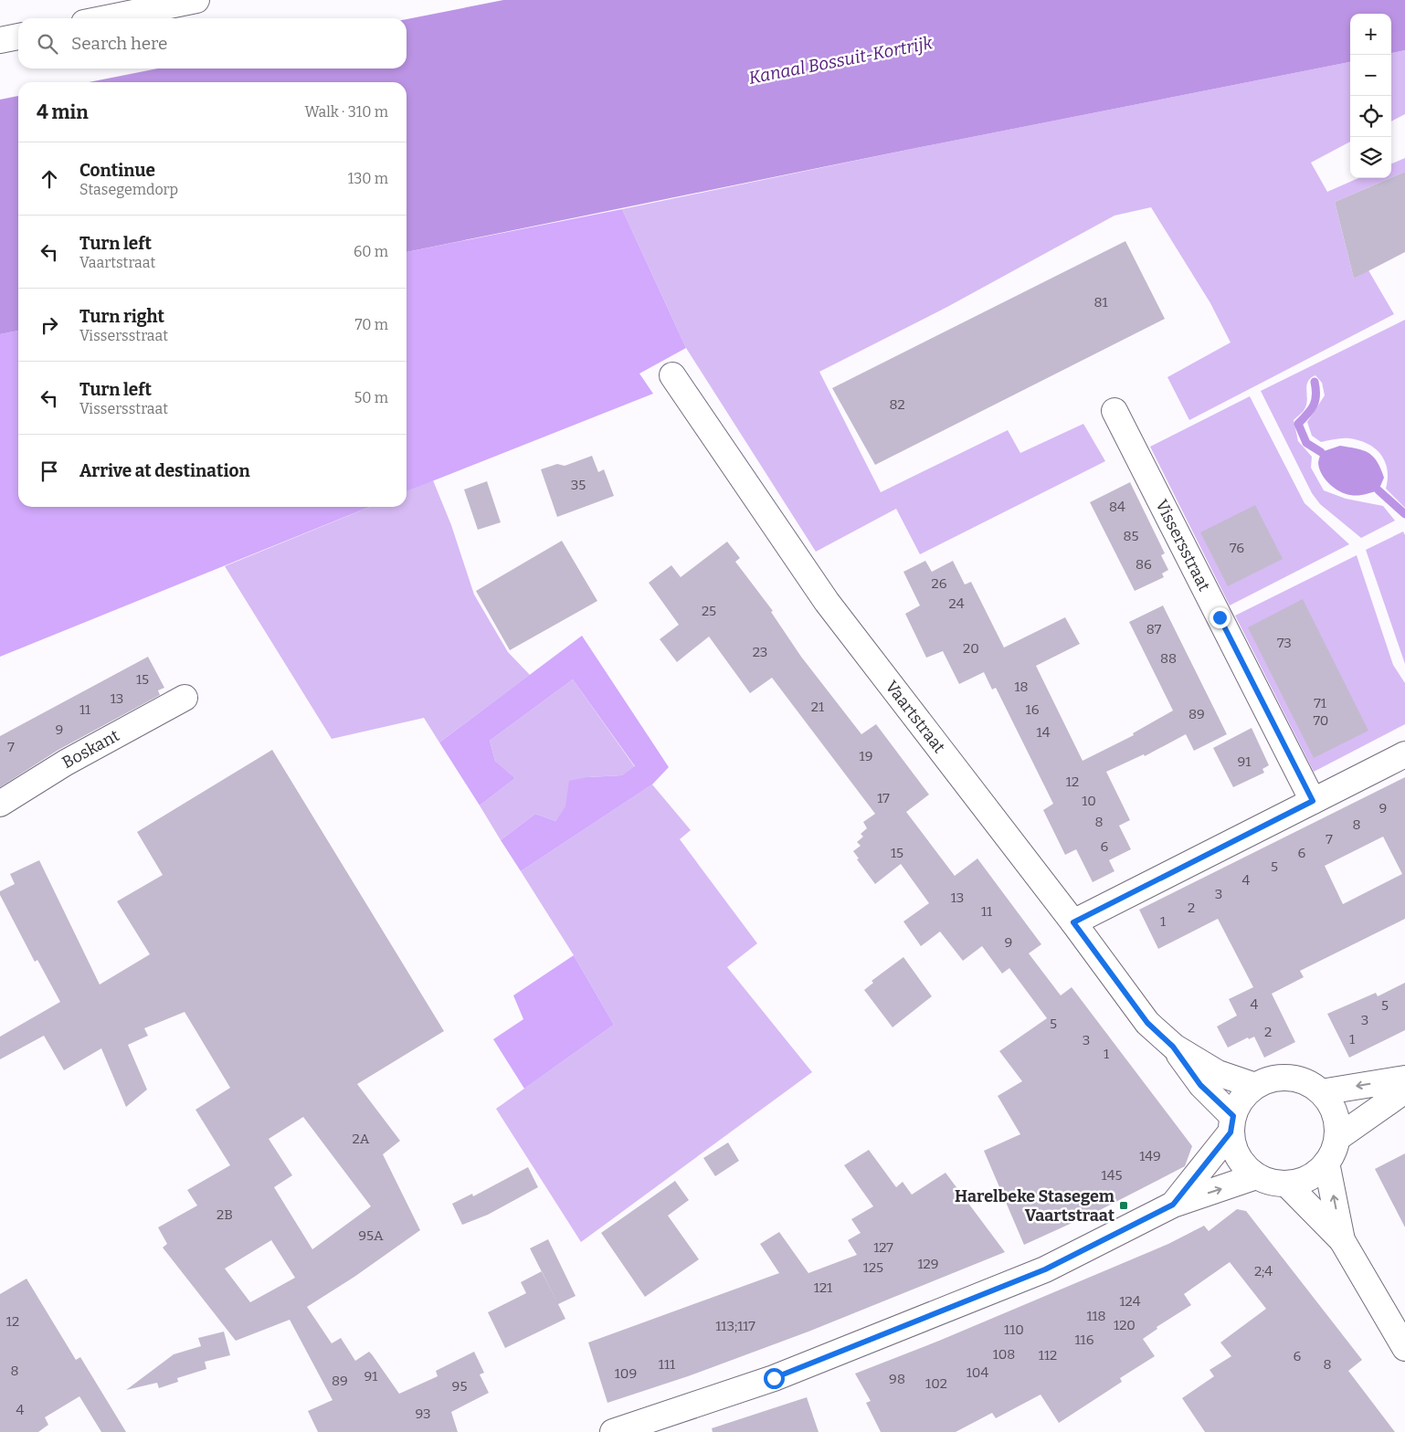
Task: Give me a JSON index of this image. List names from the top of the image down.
{
  "streets": {
    "street": ["Vissersstraat", "Vaartstraat", "Boskant"]
  },
  "water": ["Kanaal Bossuit-Kortrijk"],
  "places": {
    "transit": ["Harelbeke Stasegem Vaartstraat"]
  },
  "house_numbers": [
    "81",
    "82",
    "35",
    "84",
    "85",
    "76",
    "86",
    "26",
    "24",
    "25",
    "87",
    "73",
    "20",
    "23",
    "88",
    "15",
    "18",
    "13",
    "71",
    "21",
    "11",
    "16",
    "89",
    "70",
    "9",
    "14",
    "7",
    "19",
    "91",
    "12",
    "17",
    "10",
    "9",
    "8",
    "8",
    "7",
    "6",
    "15",
    "6",
    "5",
    "4",
    "3",
    "13",
    "2",
    "11",
    "1",
    "9",
    "4",
    "5",
    "3",
    "5",
    "2",
    "1",
    "3",
    "1",
    "2A",
    "149",
    "145",
    "2B",
    "95A",
    "127",
    "129",
    "125",
    "2;4",
    "121",
    "124",
    "118",
    "12",
    "120",
    "113;117",
    "110",
    "116",
    "108",
    "112",
    "6",
    "111",
    "8",
    "8",
    "104",
    "109",
    "91",
    "98",
    "89",
    "102",
    "95",
    "4",
    "93"
  ],
  "page": {
    "map_buttons": ["+", "−"],
    "search": "Search here",
    "heading": ["4 min", "Walk · 310 m"],
    "list": [
      ["Continue", "Stasegemdorp", "130 m"],
      ["Turn left", "Vaartstraat", "60 m"],
      ["Turn right", "Vissersstraat", "70 m"],
      ["Turn left", "Vissersstraat", "50 m"],
      "Arrive at destination"
    ]
  }
}
